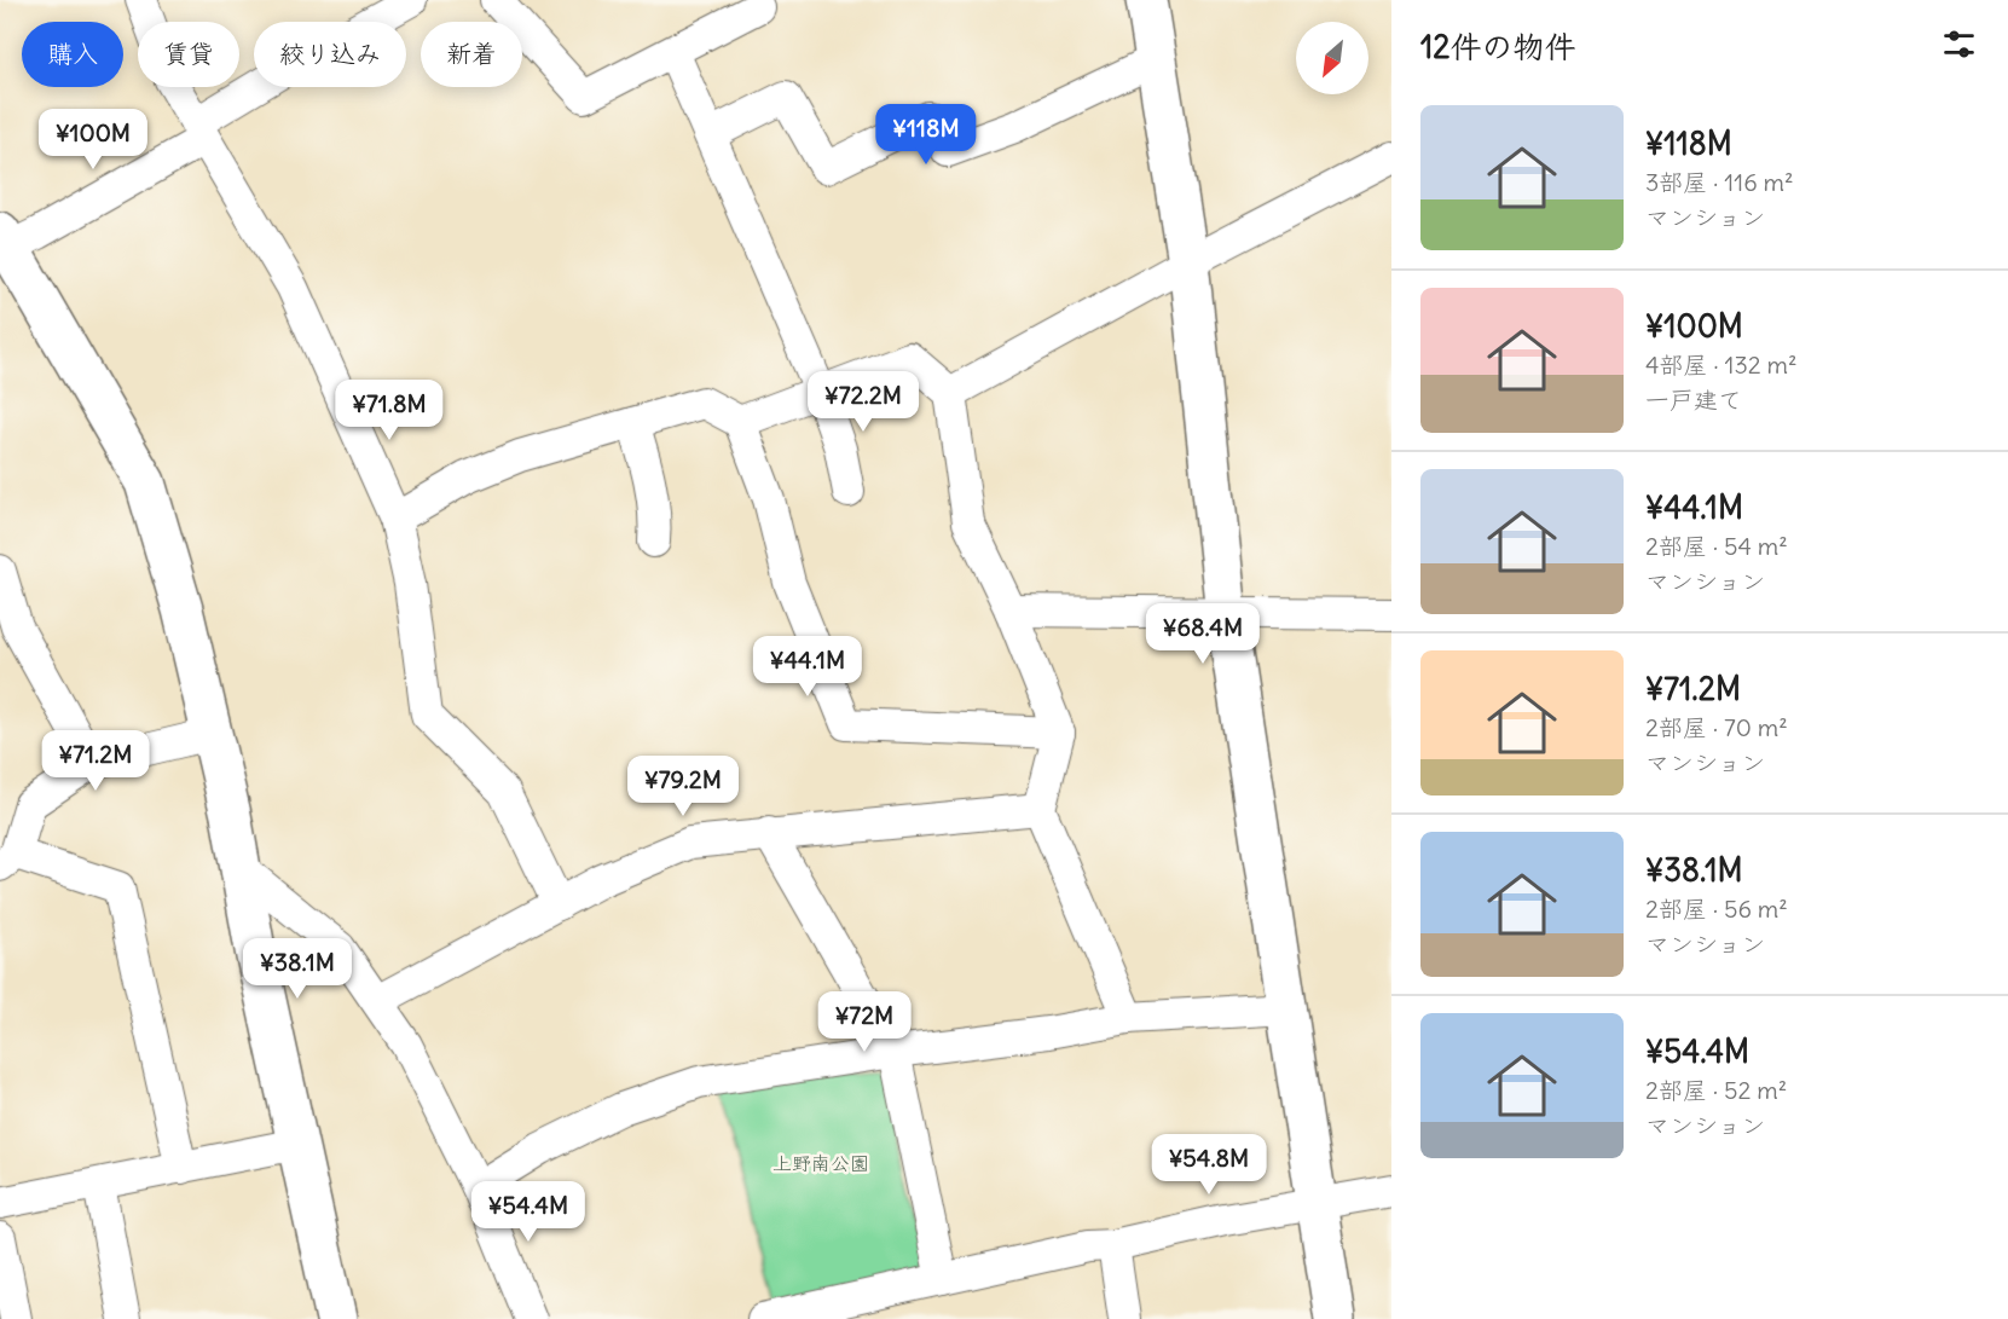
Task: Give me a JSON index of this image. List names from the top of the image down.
{
  "parks": ["上野南公園"],
  "north": "bottom left",
  "page": {
    "heading": "12件の物件",
    "chip": [
      "購入",
      "賃貸",
      "絞り込み",
      "新着"
    ],
    "list": [
      {
        "name": "¥118M",
        "note": "3部屋 · 116 m² · マンション"
      },
      {
        "name": "¥100M",
        "note": "4部屋 · 132 m² · 一戸建て"
      },
      {
        "name": "¥44.1M",
        "note": "2部屋 · 54 m² · マンション"
      },
      {
        "name": "¥71.2M",
        "note": "2部屋 · 70 m² · マンション"
      },
      {
        "name": "¥38.1M",
        "note": "2部屋 · 56 m² · マンション"
      },
      {
        "name": "¥54.4M",
        "note": "2部屋 · 52 m² · マンション"
      }
    ],
    "price": [
      "¥118M",
      "¥100M",
      "¥72.2M",
      "¥71.8M",
      "¥68.4M",
      "¥44.1M",
      "¥71.2M",
      "¥79.2M",
      "¥38.1M",
      "¥72M",
      "¥54.8M",
      "¥54.4M"
    ]
  }
}
